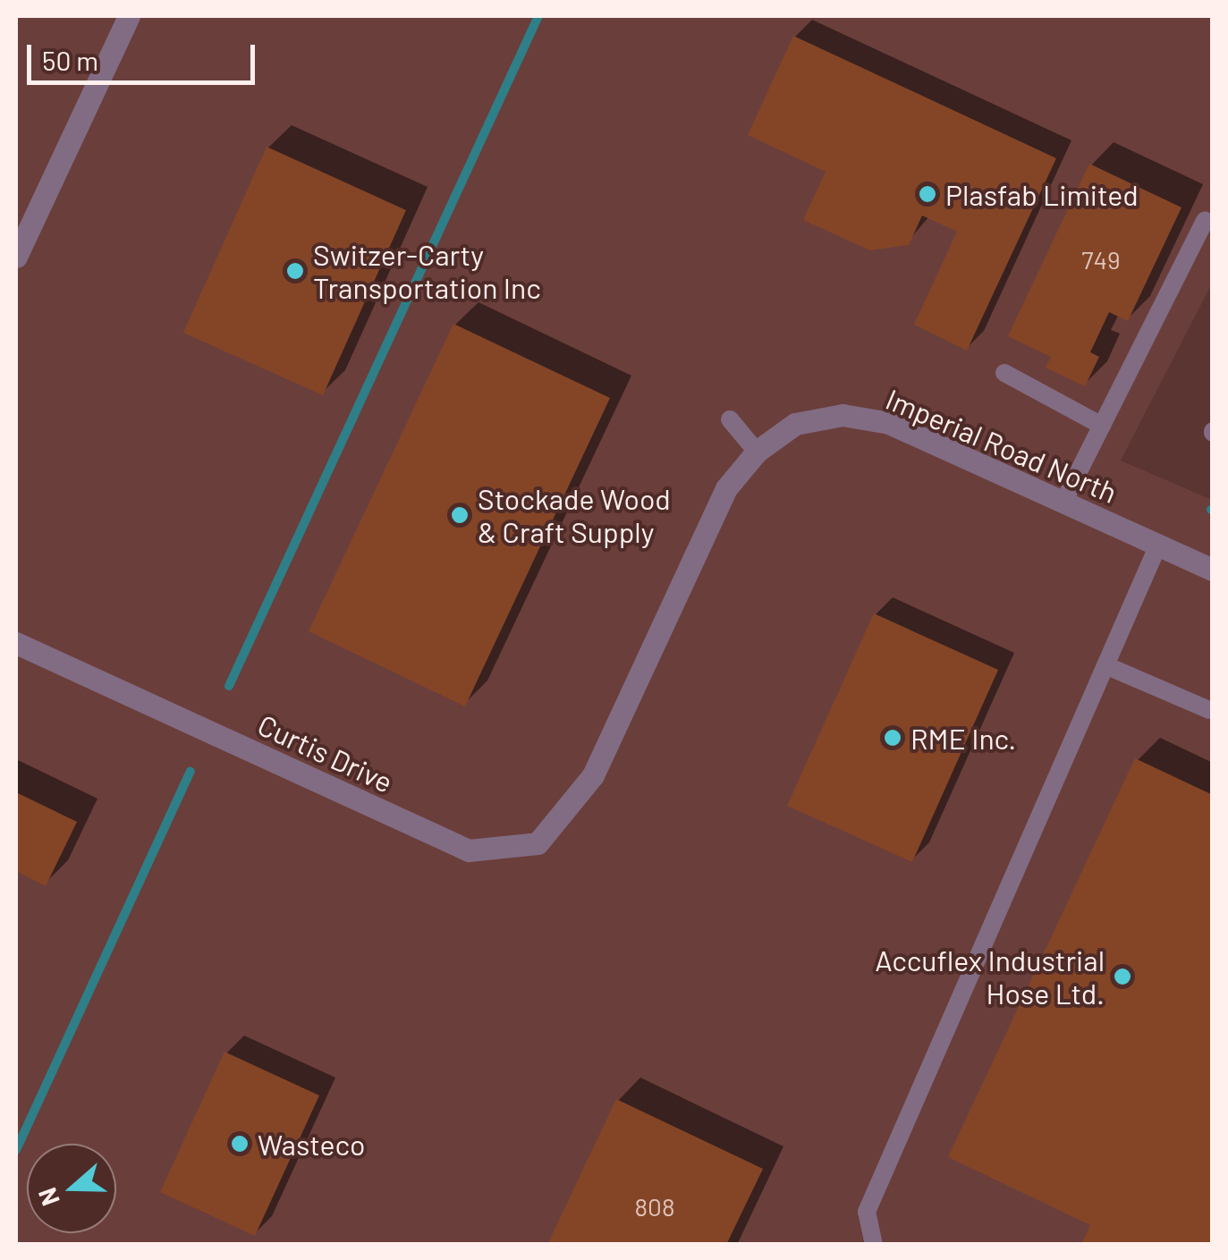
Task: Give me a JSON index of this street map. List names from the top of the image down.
{
  "streets": {
    "street": ["Imperial Road North", "Curtis Drive"]
  },
  "crossings": [
    ["Imperial Road North", "Curtis Drive"]
  ],
  "places": [
    "Plasfab Limited",
    "Switzer-Carty Transportation Inc",
    "Stockade Wood & Craft Supply",
    "RME Inc.",
    "Accuflex Industrial Hose Ltd.",
    "Wasteco"
  ],
  "house_numbers": ["749", "808"],
  "scale_bar": "50 m",
  "north": "left"
}
